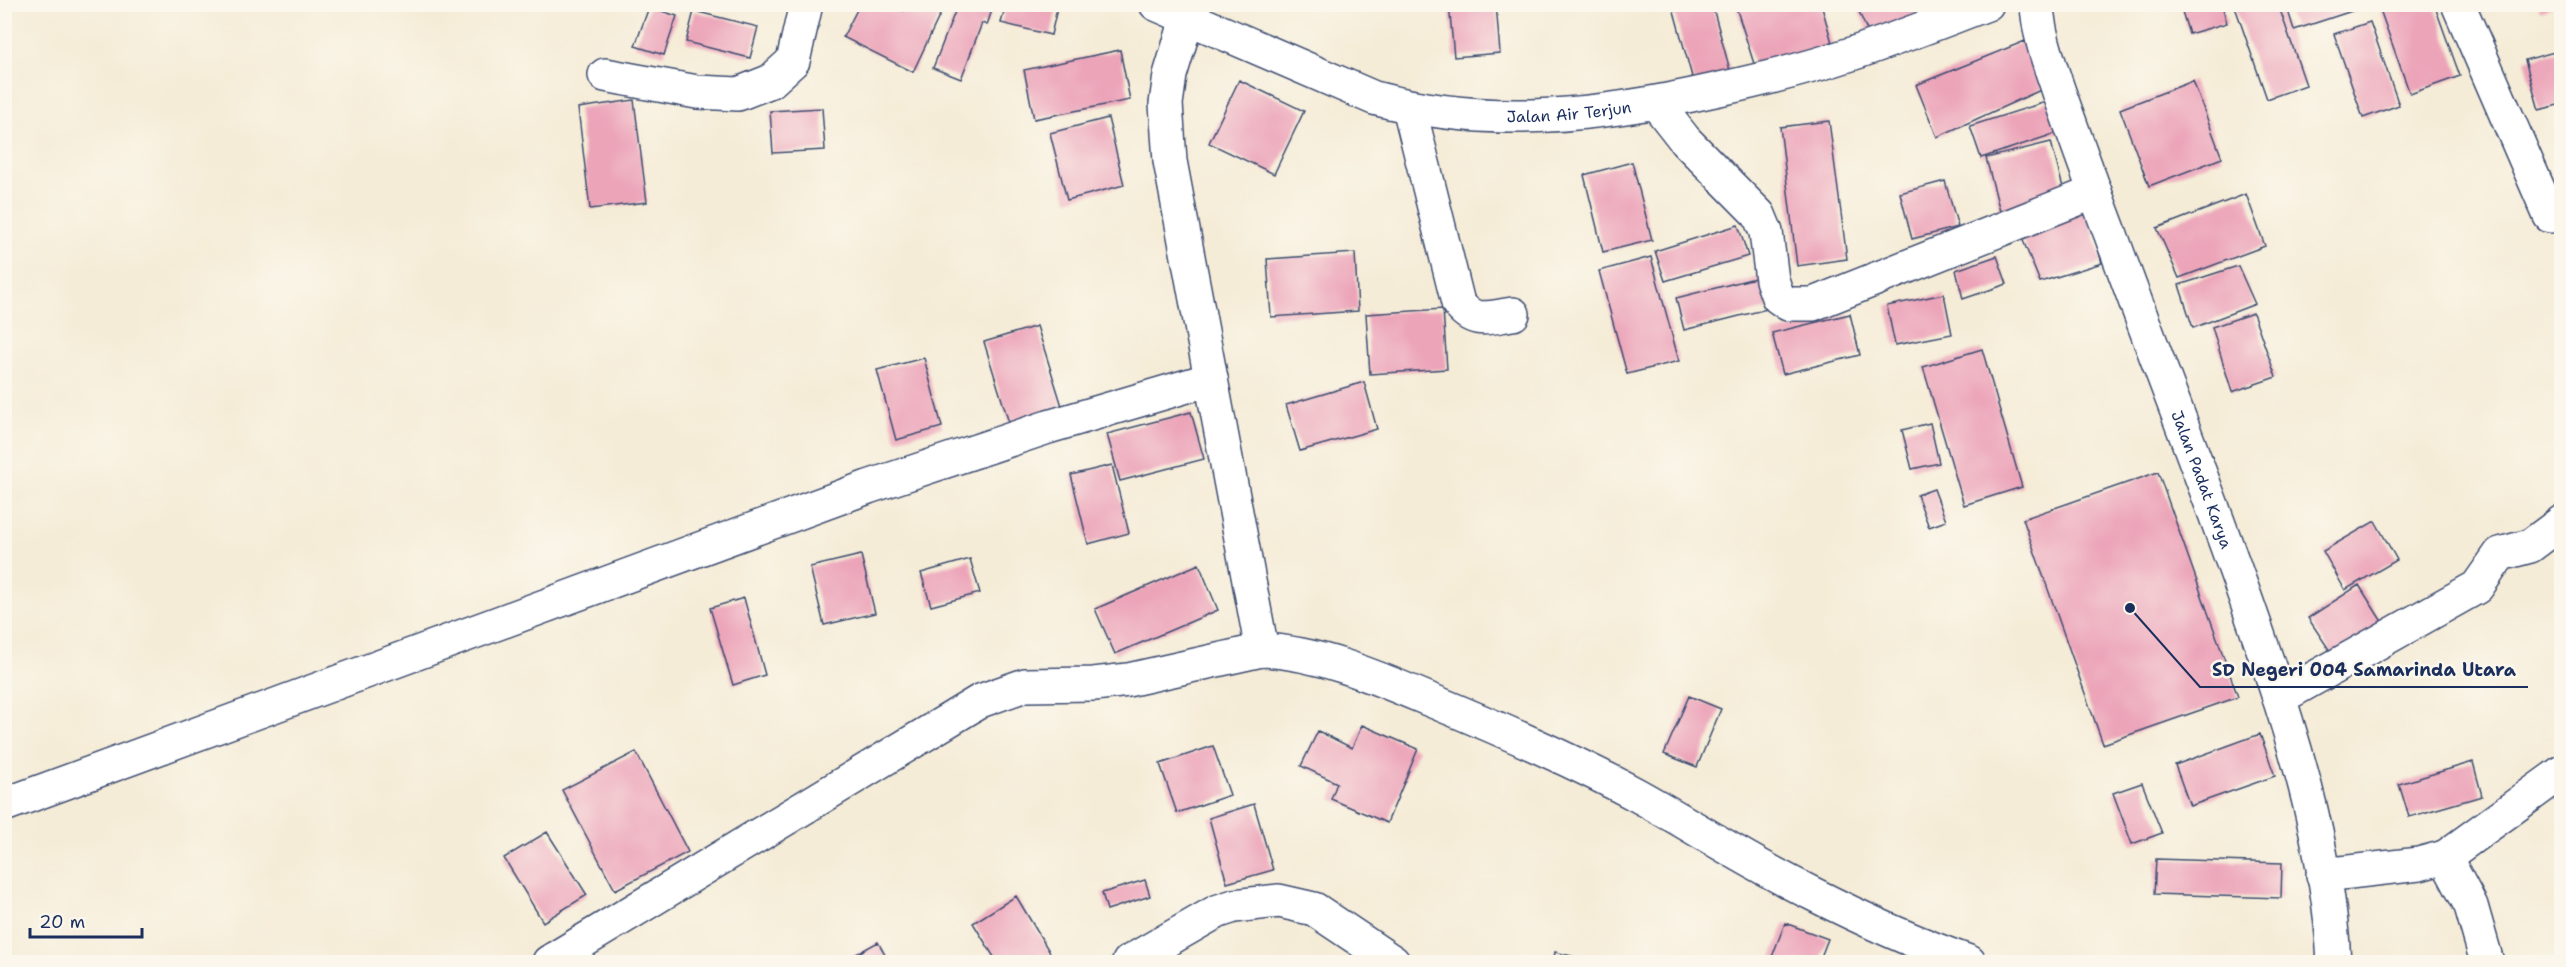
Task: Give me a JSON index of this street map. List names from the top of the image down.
{
  "streets": {
    "street": ["Jalan Air Terjun", "Jalan Padat Karya"]
  },
  "places": ["SD Negeri 004 Samarinda Utara"],
  "scale_bar": "20 m"
}
